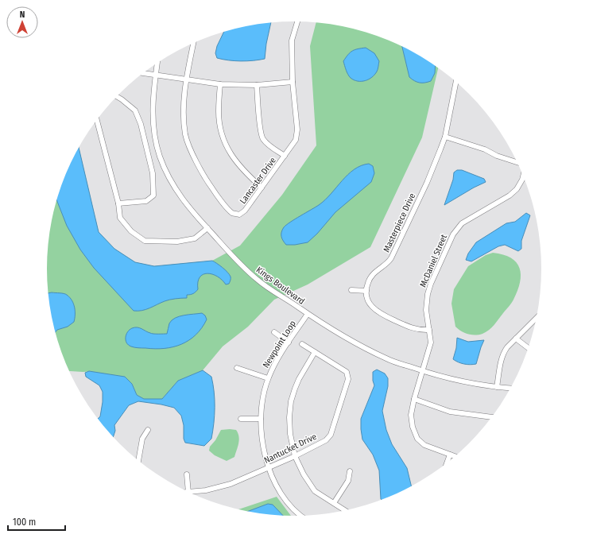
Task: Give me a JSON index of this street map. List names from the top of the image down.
{
  "streets": {
    "street": [
      "Lancaster Drive",
      "Masterpiece Drive",
      "McDaniel Street",
      "Kings Boulevard",
      "Newpoint Loop",
      "Nantucket Drive"
    ]
  },
  "crossings": [
    ["McDaniel Street", "Kings Boulevard"],
    ["Kings Boulevard", "Newpoint Loop"],
    ["Newpoint Loop", "Nantucket Drive"]
  ],
  "scale_bar": "100 m",
  "north": "top"
}
